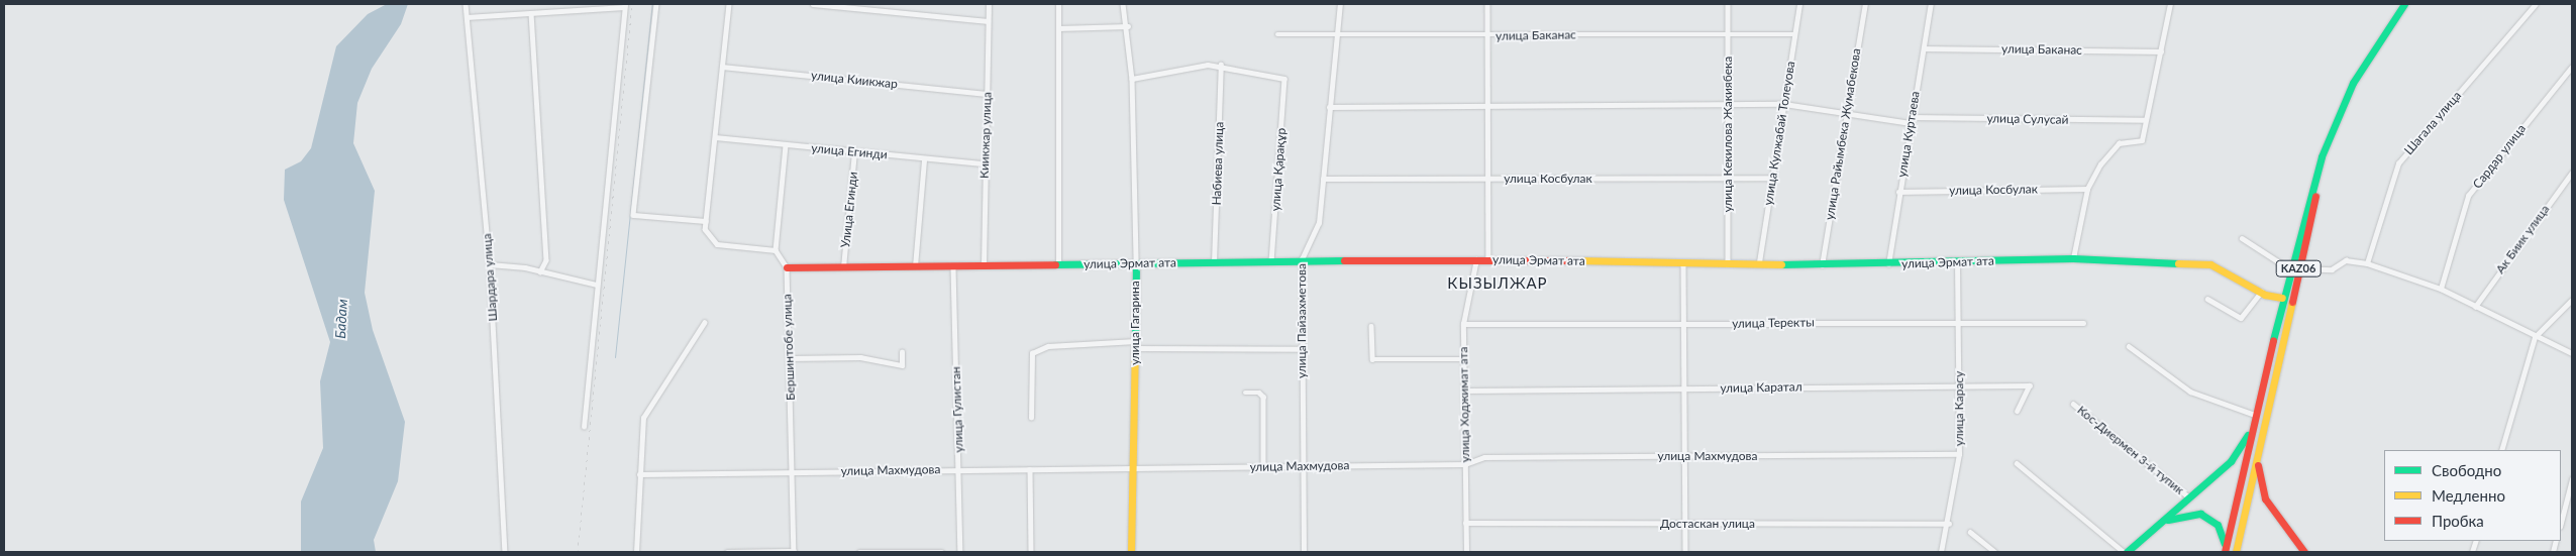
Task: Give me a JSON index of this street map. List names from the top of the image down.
{
  "streets": {
    "main road": ["улица Эрмат ата", "KАZ06", "улица Гагарина"],
    "street": [
      "улица Баканас",
      "улица Киикжар",
      "улица Сулусай",
      "Шагала улица",
      "улица Кулжабай Толеуова",
      "улица Кекилова Жакиябека",
      "улица Райымбека Жумабекова",
      "улица Куртаева",
      "Киикжар улица",
      "улица Егинди",
      "Сардар улица",
      "Набиева улица",
      "улица Қарақұр",
      "улица Косбулак",
      "Улица Егинди",
      "Ак Биик улица",
      "Шардара улица",
      "улица Пайзахметова",
      "улица Теректы",
      "Бершинтобе улица",
      "улица Каратал",
      "улица Ходжимат ата",
      "улица Карасу",
      "улица Гулистан",
      "Кос-Диермен 3-й тупик",
      "улица Махмудова",
      "Достаскан улица"
    ]
  },
  "crossings": [
    ["улица Баканас", "улица Кулжабай Толеуова"],
    ["улица Баканас", "улица Кекилова Жакиябека"],
    ["улица Баканас", "улица Куртаева"],
    ["улица Баканас", "улица Пайзахметова"],
    ["улица Киикжар", "Киикжар улица"],
    ["улица Сулусай", "улица Куртаева"],
    ["улица Кулжабай Толеуова", "улица Косбулак"],
    ["улица Кулжабай Толеуова", "улица Эрмат ата"],
    ["улица Кекилова Жакиябека", "улица Косбулак"],
    ["улица Кекилова Жакиябека", "улица Эрмат ата"],
    ["улица Райымбека Жумабекова", "улица Эрмат ата"],
    ["улица Куртаева", "улица Косбулак"],
    ["улица Куртаева", "улица Эрмат ата"],
    ["Киикжар улица", "улица Егинди"],
    ["Киикжар улица", "улица Эрмат ата"],
    ["улица Егинди", "Улица Егинди"],
    ["Набиева улица", "улица Қарақұр"],
    ["Набиева улица", "улица Эрмат ата"],
    ["улица Қарақұр", "улица Эрмат ата"],
    ["улица Косбулак", "улица Пайзахметова"],
    ["Улица Егинди", "улица Эрмат ата"],
    ["улица Эрмат ата", "KАZ06"],
    ["улица Эрмат ата", "улица Пайзахметова"],
    ["улица Эрмат ата", "улица Гагарина"],
    ["улица Эрмат ата", "Бершинтобе улица"],
    ["улица Эрмат ата", "улица Ходжимат ата"],
    ["улица Эрмат ата", "улица Карасу"],
    ["улица Эрмат ата", "улица Гулистан"],
    ["улица Пайзахметова", "улица Махмудова"],
    ["улица Гагарина", "улица Махмудова"],
    ["улица Теректы", "улица Ходжимат ата"],
    ["улица Теректы", "улица Карасу"],
    ["Бершинтобе улица", "улица Махмудова"],
    ["улица Каратал", "улица Ходжимат ата"],
    ["улица Каратал", "улица Карасу"],
    ["улица Ходжимат ата", "улица Махмудова"],
    ["улица Ходжимат ата", "Достаскан улица"],
    ["улица Карасу", "улица Махмудова"],
    ["улица Карасу", "Достаскан улица"],
    ["улица Гулистан", "улица Махмудова"]
  ],
  "districts": ["КЫЗЫЛЖАР"],
  "water": ["Бадам"],
  "legend": ["Свободно", "Медленно", "Пробка"]
}
